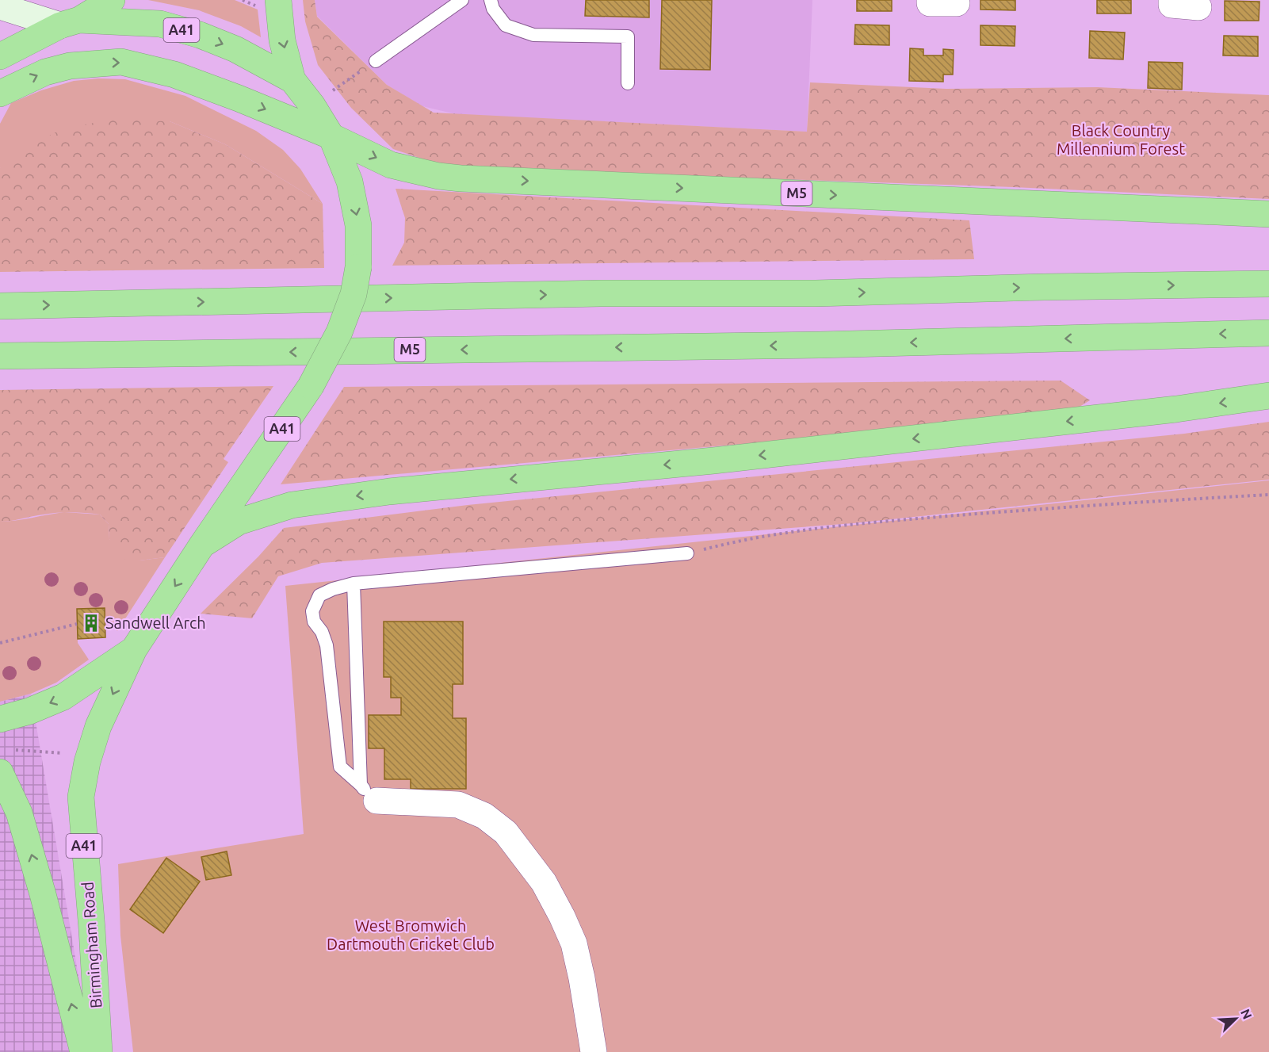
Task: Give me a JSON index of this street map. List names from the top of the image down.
{
  "streets": {
    "highway": ["A41", "M5", "Birmingham Road"]
  },
  "crossings": [
    ["A41", "M5"],
    ["A41", "Birmingham Road"]
  ],
  "parks": ["Black Country Millennium Forest", "West Bromwich Dartmouth Cricket Club"],
  "places": {
    "building": ["Sandwell Arch"]
  },
  "north": "top right"
}
